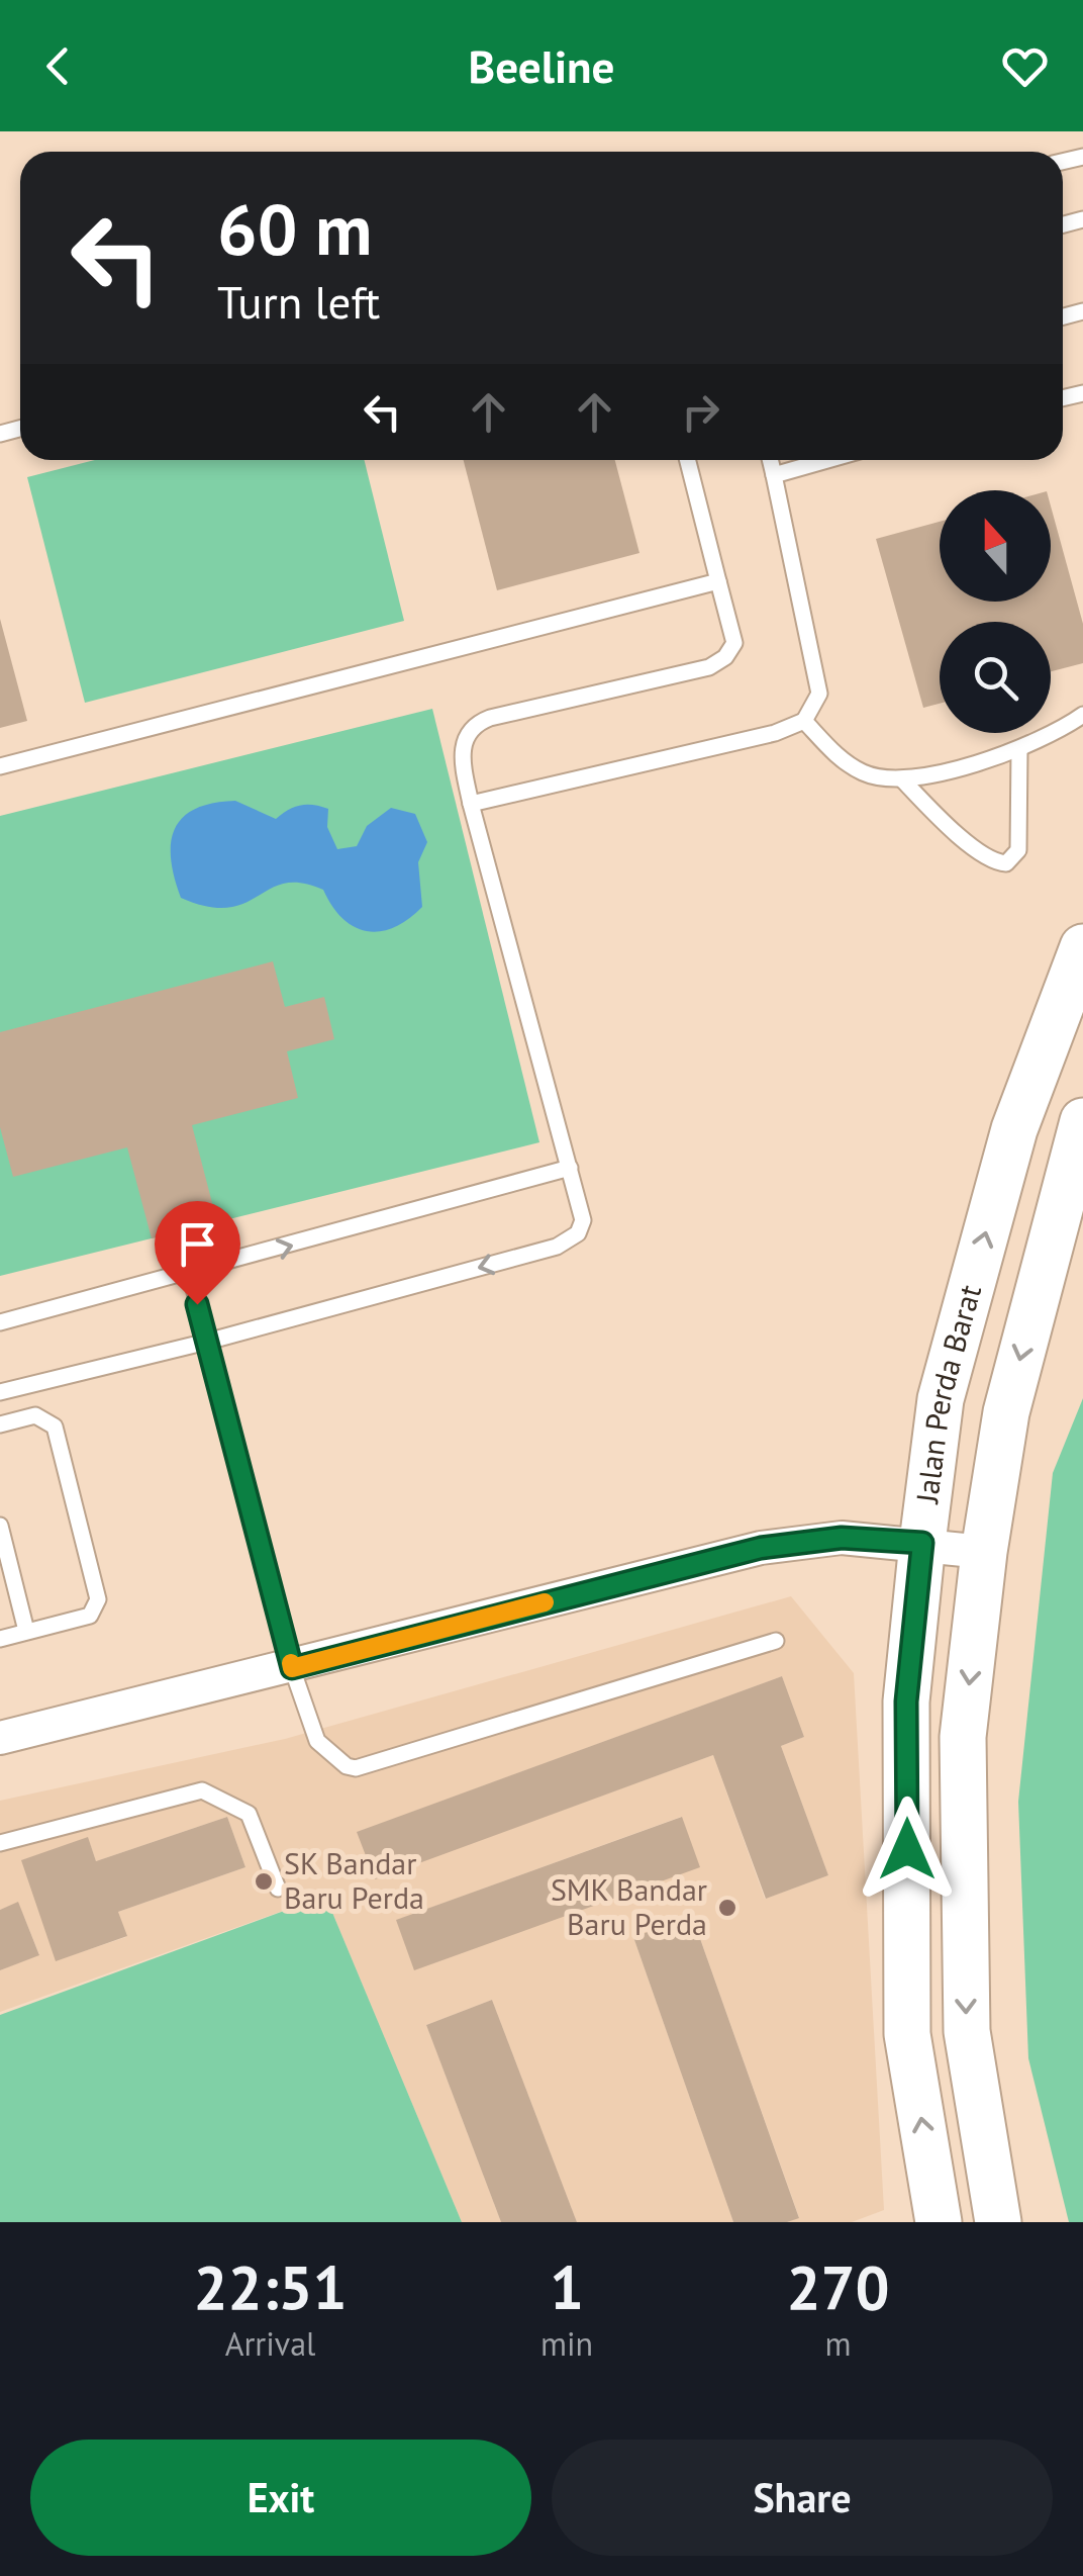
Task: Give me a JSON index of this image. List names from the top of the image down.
{
  "streets": {
    "street": ["Jalan Perda Barat"]
  },
  "places": ["SK Bandar Baru Perda", "SMK Bandar Baru Perda"],
  "north": "top",
  "page": {
    "header": "Beeline",
    "turn": ["60 m", "Turn left"],
    "eta": [
      "22:51",
      "Arrival",
      "1",
      "min",
      "270",
      "m"
    ],
    "buttons": ["Exit", "Share"]
  }
}
